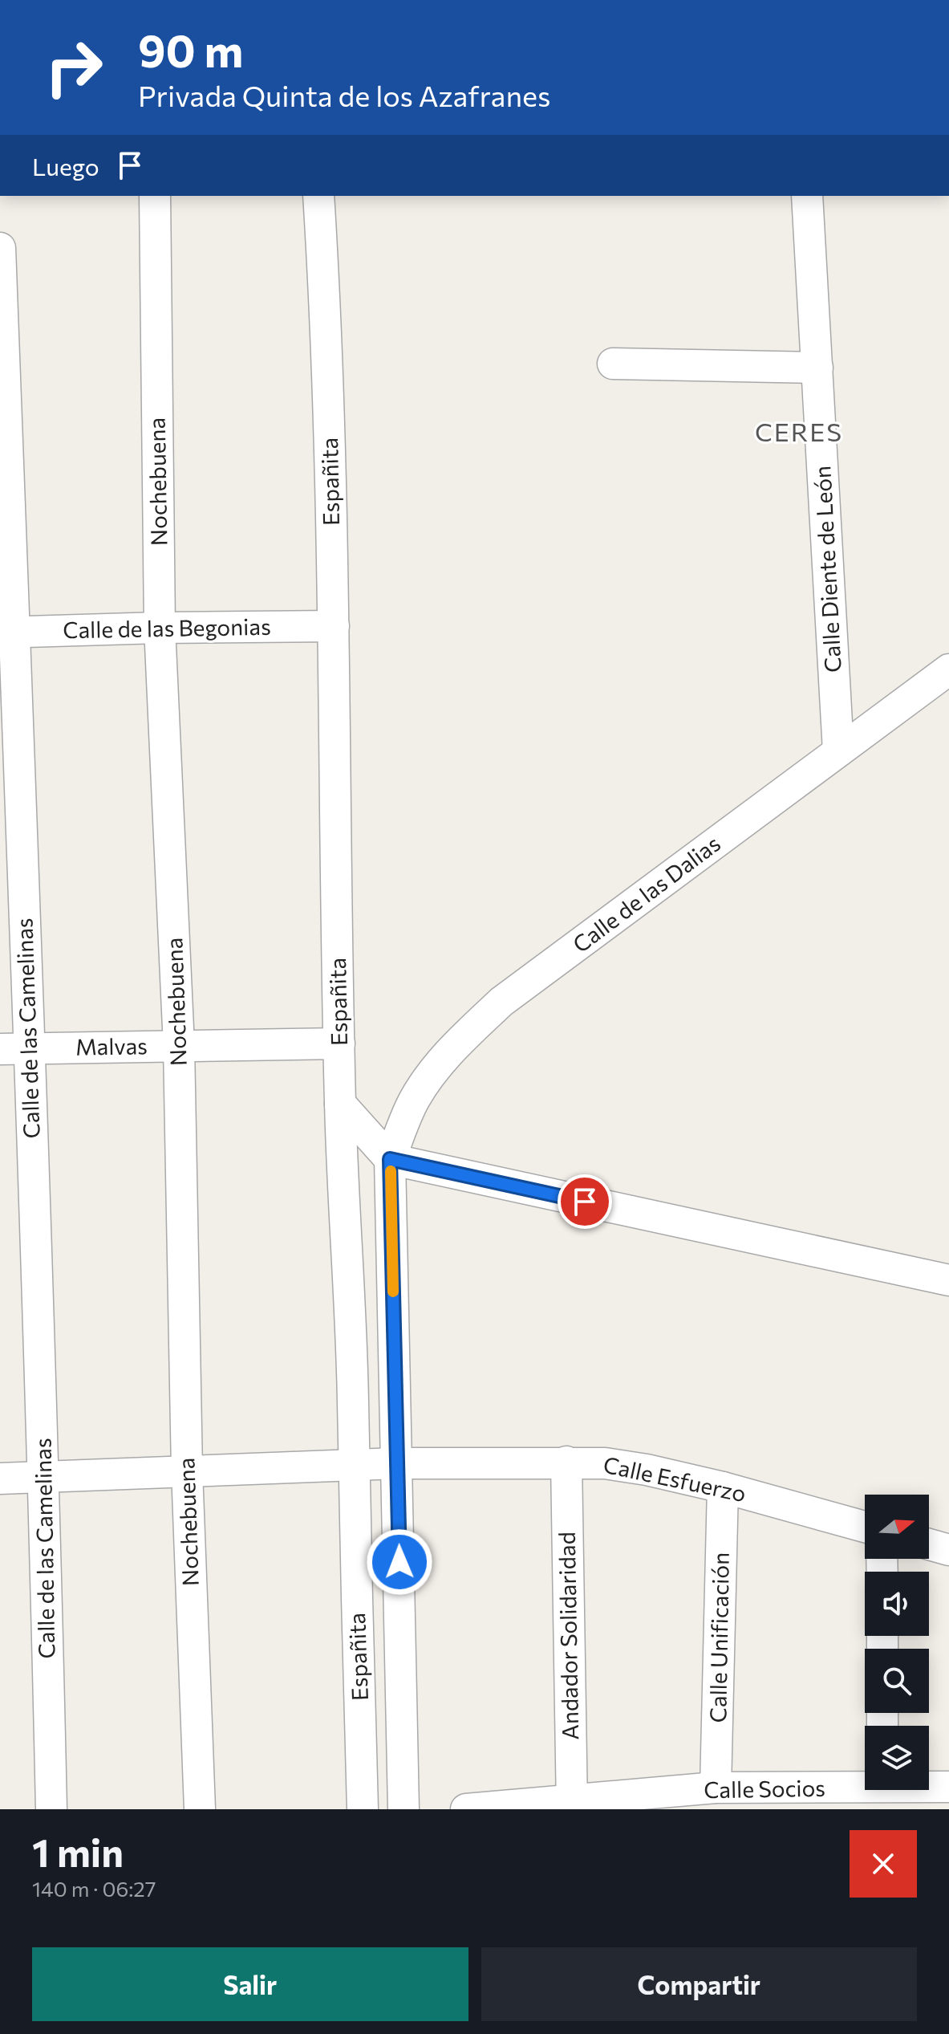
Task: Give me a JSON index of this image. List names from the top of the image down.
{
  "streets": {
    "street": [
      "Nochebuena",
      "Españita",
      "Calle Diente de León",
      "Calle de las Begonias",
      "Calle de las Dalias",
      "Calle de las Camelinas",
      "Malvas",
      "Calle Esfuerzo",
      "Andador Solidaridad",
      "Calle Unificación",
      "Calle Socios"
    ]
  },
  "crossings": [
    ["Nochebuena", "Calle de las Begonias"],
    ["Nochebuena", "Malvas"],
    ["Nochebuena", "Calle Esfuerzo"],
    ["Españita", "Calle de las Begonias"],
    ["Españita", "Malvas"],
    ["Españita", "Calle Esfuerzo"],
    ["Calle Diente de León", "Calle de las Dalias"],
    ["Calle de las Begonias", "Calle de las Camelinas"],
    ["Calle de las Camelinas", "Malvas"],
    ["Calle de las Camelinas", "Calle Esfuerzo"],
    ["Calle Esfuerzo", "Andador Solidaridad"],
    ["Calle Esfuerzo", "Calle Unificación"],
    ["Andador Solidaridad", "Calle Socios"],
    ["Calle Unificación", "Calle Socios"]
  ],
  "districts": ["CERES"],
  "north": "right",
  "page": {
    "turn": ["90 m", "Privada Quinta de los Azafranes"],
    "then": "Luego",
    "heading": ["1 min", "140 m · 06:27"],
    "buttons": ["Salir", "Compartir"]
  }
}
